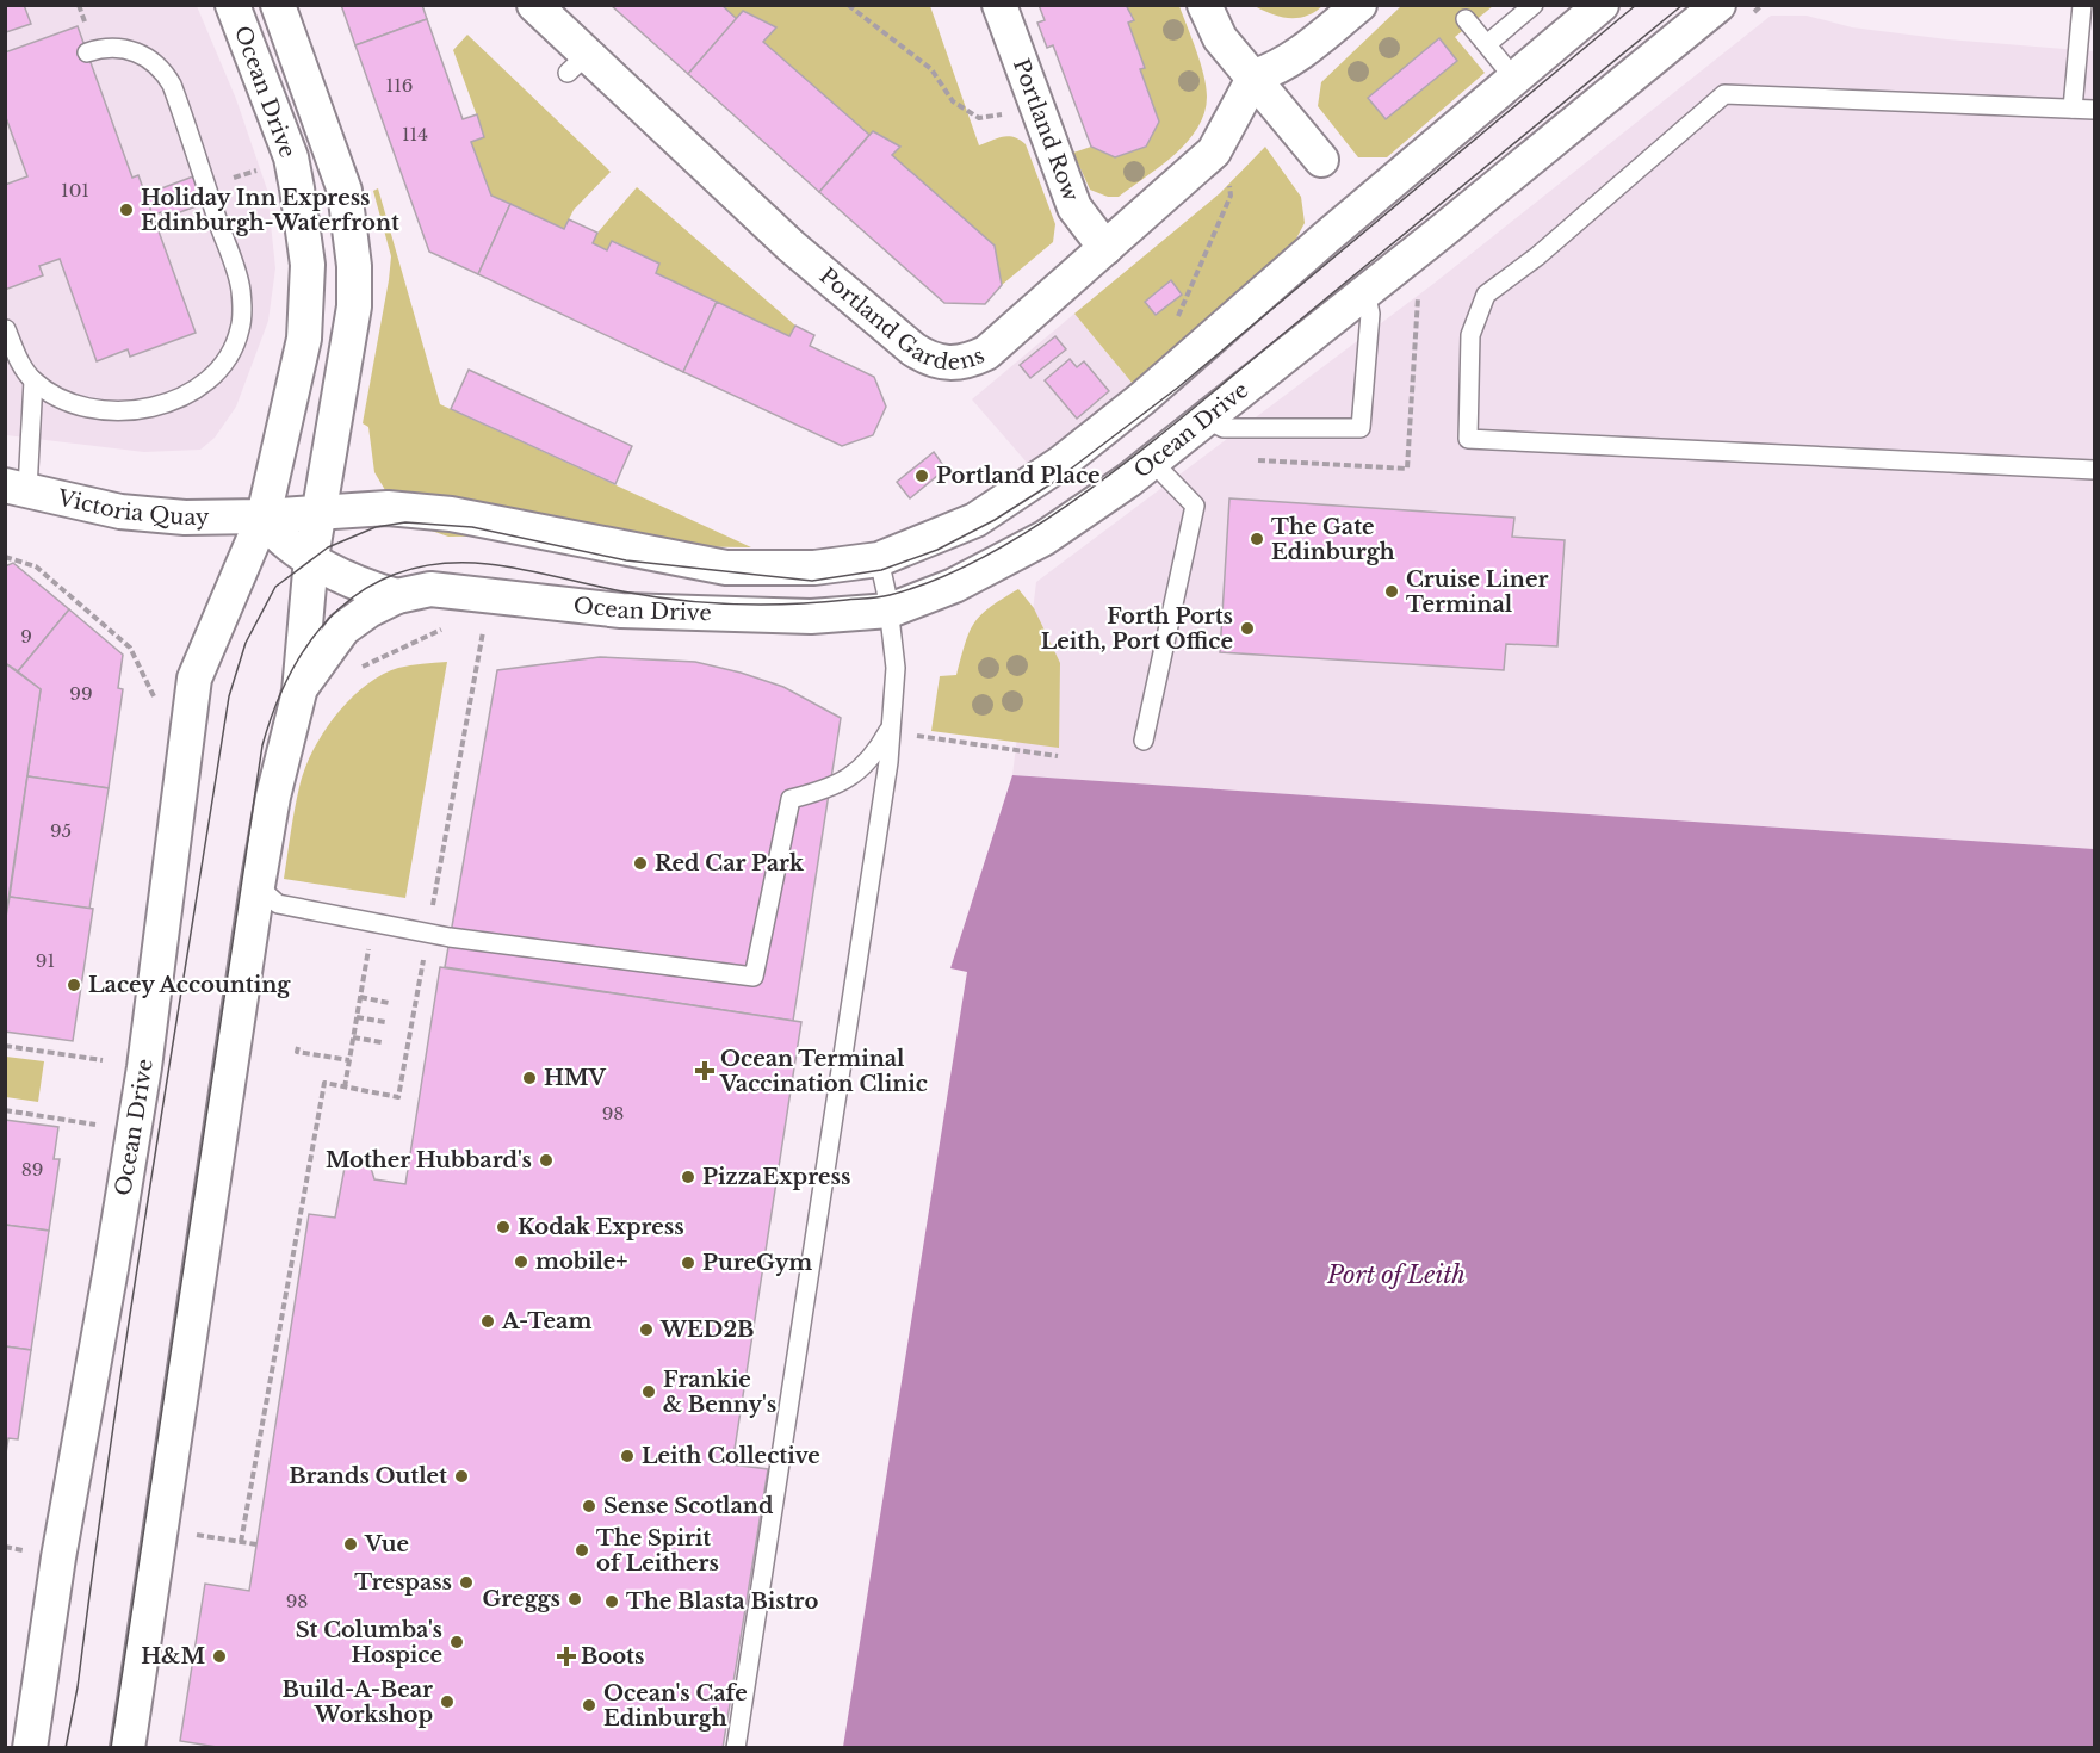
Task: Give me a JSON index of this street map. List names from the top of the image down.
{
  "streets": {
    "street": [
      "Ocean Drive",
      "Portland Row",
      "Portland Gardens",
      "Victoria Quay"
    ]
  },
  "crossings": [
    ["Ocean Drive", "Victoria Quay"],
    ["Portland Row", "Portland Gardens"]
  ],
  "water": ["Port of Leith"],
  "places": {
    "other": [
      "Holiday Inn Express Edinburgh-Waterfront",
      "Portland Place",
      "The Gate Edinburgh",
      "Cruise Liner Terminal",
      "Forth Ports Leith, Port Office",
      "Red Car Park",
      "Lacey Accounting",
      "HMV",
      "Mother Hubbard's",
      "PizzaExpress",
      "Kodak Express",
      "mobile+",
      "PureGym",
      "A-Team",
      "WED2B",
      "Frankie & Benny's",
      "Leith Collective",
      "Brands Outlet",
      "Sense Scotland",
      "Vue",
      "The Spirit of Leithers",
      "Trespass",
      "Greggs",
      "The Blasta Bistro",
      "St Columba's Hospice",
      "H&M",
      "Build-A-Bear Workshop",
      "Ocean's Cafe Edinburgh"
    ],
    "health": ["Ocean Terminal Vaccination Clinic", "Boots"]
  },
  "house_numbers": [
    "116",
    "114",
    "101",
    "9",
    "99",
    "95",
    "91",
    "98",
    "89",
    "98"
  ]
}
